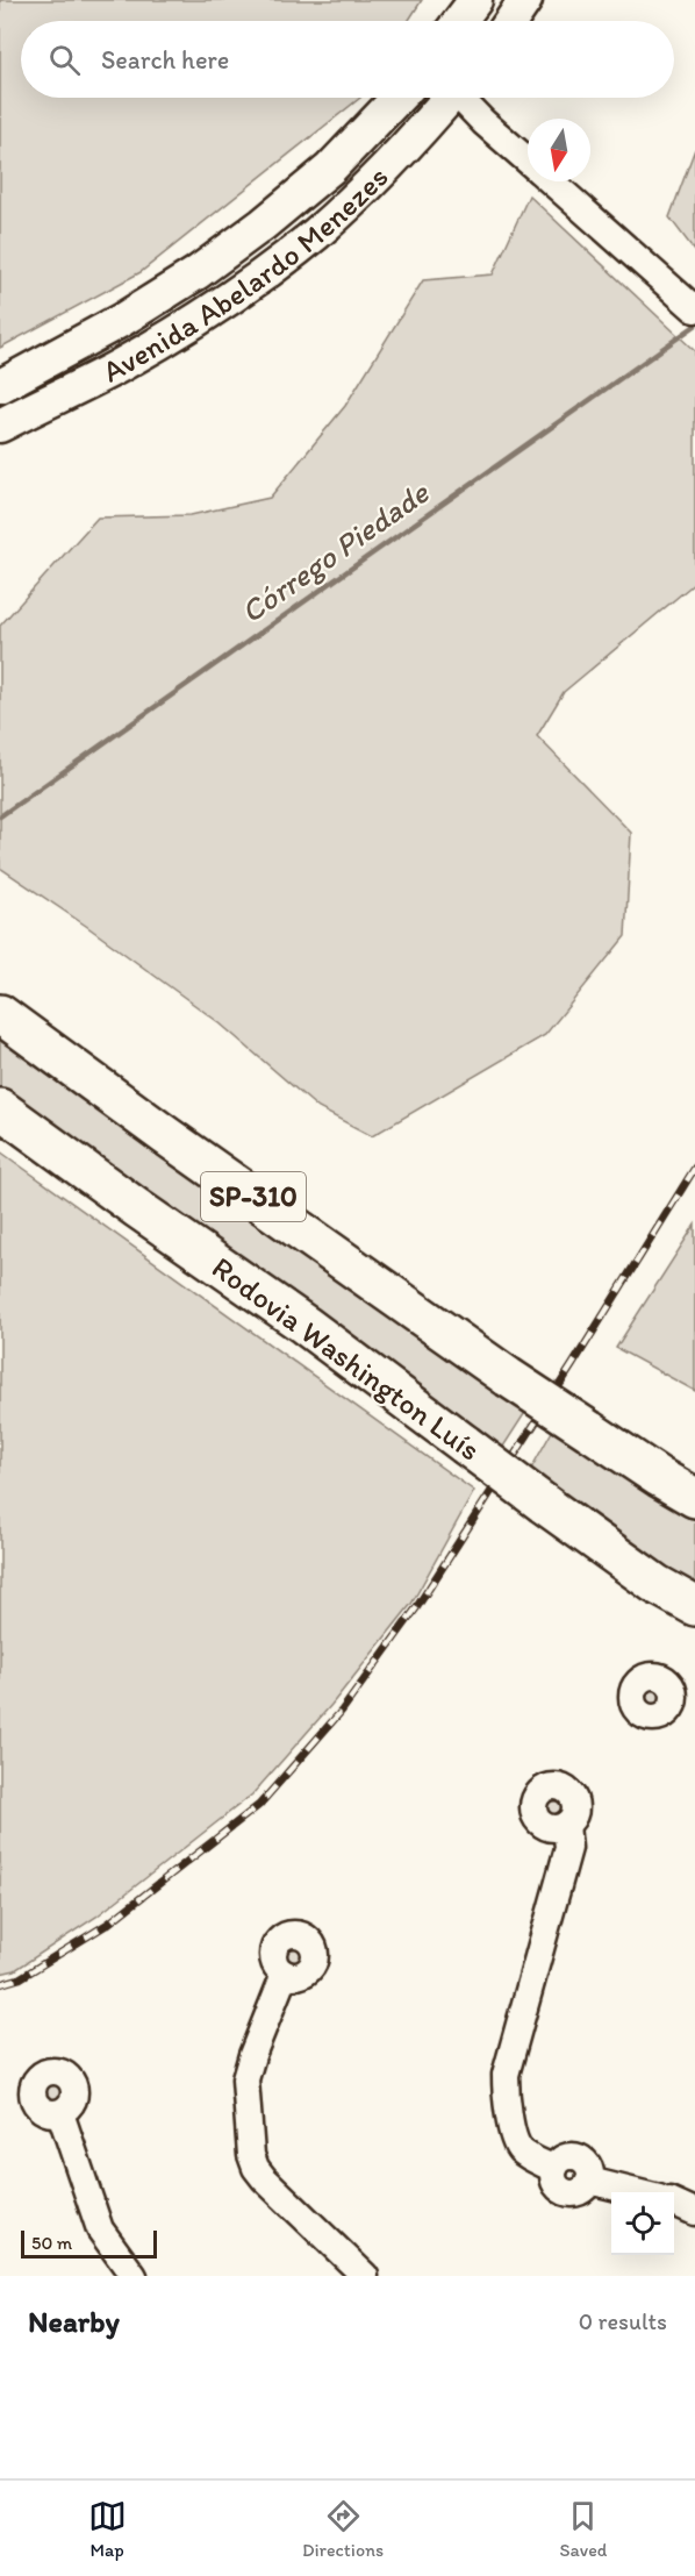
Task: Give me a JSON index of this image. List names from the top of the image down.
{
  "streets": {
    "highway": ["SP-310", "Rodovia Washington Luís"],
    "main road": ["Avenida Abelardo Menezes"]
  },
  "water": ["Córrego Piedade"],
  "scale_bar": "50 m",
  "north": "bottom",
  "page": {
    "search": "Search here",
    "scale": "50 m",
    "heading": ["Nearby", "0 results"],
    "nav": ["Map", "Directions", "Saved"]
  }
}
